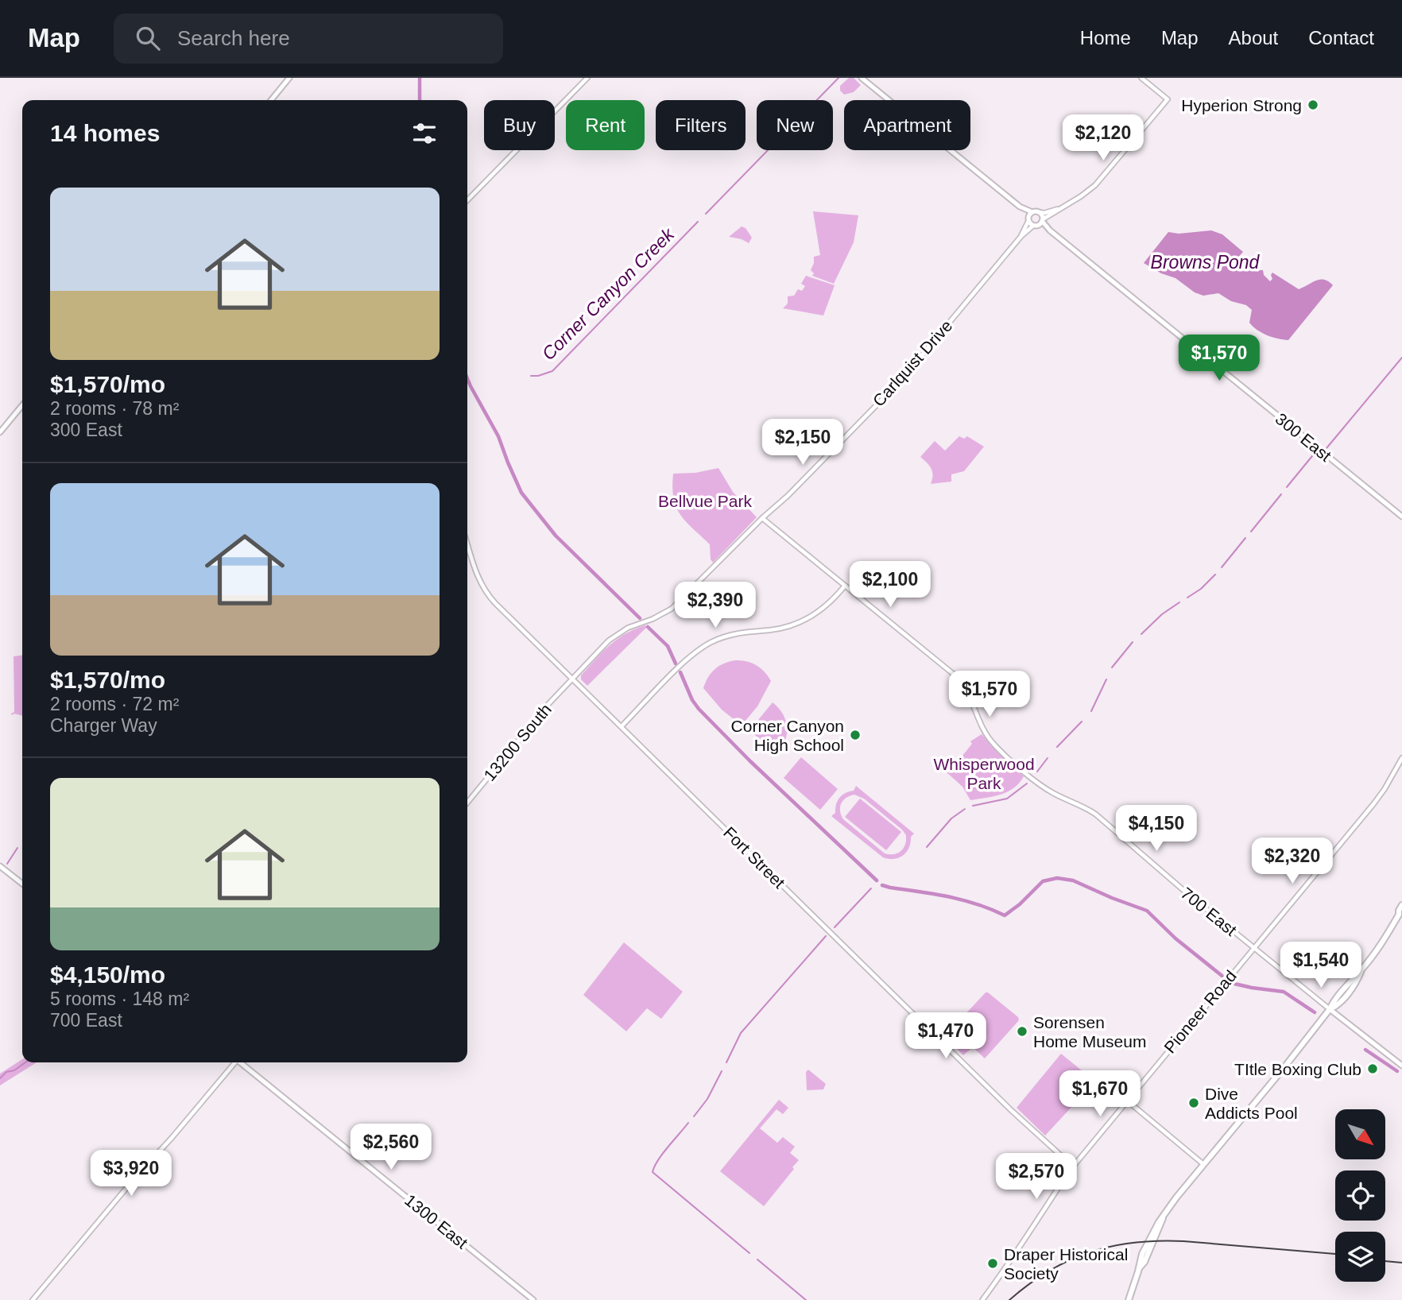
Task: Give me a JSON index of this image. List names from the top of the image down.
{
  "streets": {
    "main road": ["300 East", "700 East", "1300 East"],
    "street": [
      "Carlquist Drive",
      "13200 South",
      "Fort Street",
      "Pioneer Road"
    ]
  },
  "crossings": [
    ["Carlquist Drive", "300 East"],
    ["Carlquist Drive", "13200 South"],
    ["Carlquist Drive", "Fort Street"],
    ["13200 South", "Fort Street"],
    ["Fort Street", "Pioneer Road"],
    ["700 East", "Pioneer Road"]
  ],
  "water": ["Browns Pond", "Corner Canyon Creek"],
  "parks": ["Bellvue Park", "Whisperwood Park"],
  "places": [
    "Hyperion Strong",
    "Corner Canyon High School",
    "Sorensen Home Museum",
    "TItle Boxing Club",
    "Dive Addicts Pool",
    "Draper Historical Society"
  ],
  "north": "bottom right",
  "page": {
    "header": "Map",
    "search": "Search here",
    "nav": [
      "Home",
      "Map",
      "About",
      "Contact"
    ],
    "chip": [
      "Buy",
      "Rent",
      "Filters",
      "New",
      "Apartment"
    ],
    "heading": "14 homes",
    "price": [
      "$2,120",
      "$1,570",
      "$2,150",
      "$2,100",
      "$2,390",
      "$1,570",
      "$4,150",
      "$2,320",
      "$1,540",
      "$1,470",
      "$1,670",
      "$2,560",
      "$3,920",
      "$2,570"
    ],
    "list": [
      {
        "name": "$1,570/mo",
        "note": "2 rooms · 78 m² · 300 East"
      },
      {
        "name": "$1,570/mo",
        "note": "2 rooms · 72 m² · Charger Way"
      },
      {
        "name": "$4,150/mo",
        "note": "5 rooms · 148 m² · 700 East"
      }
    ]
  }
}
